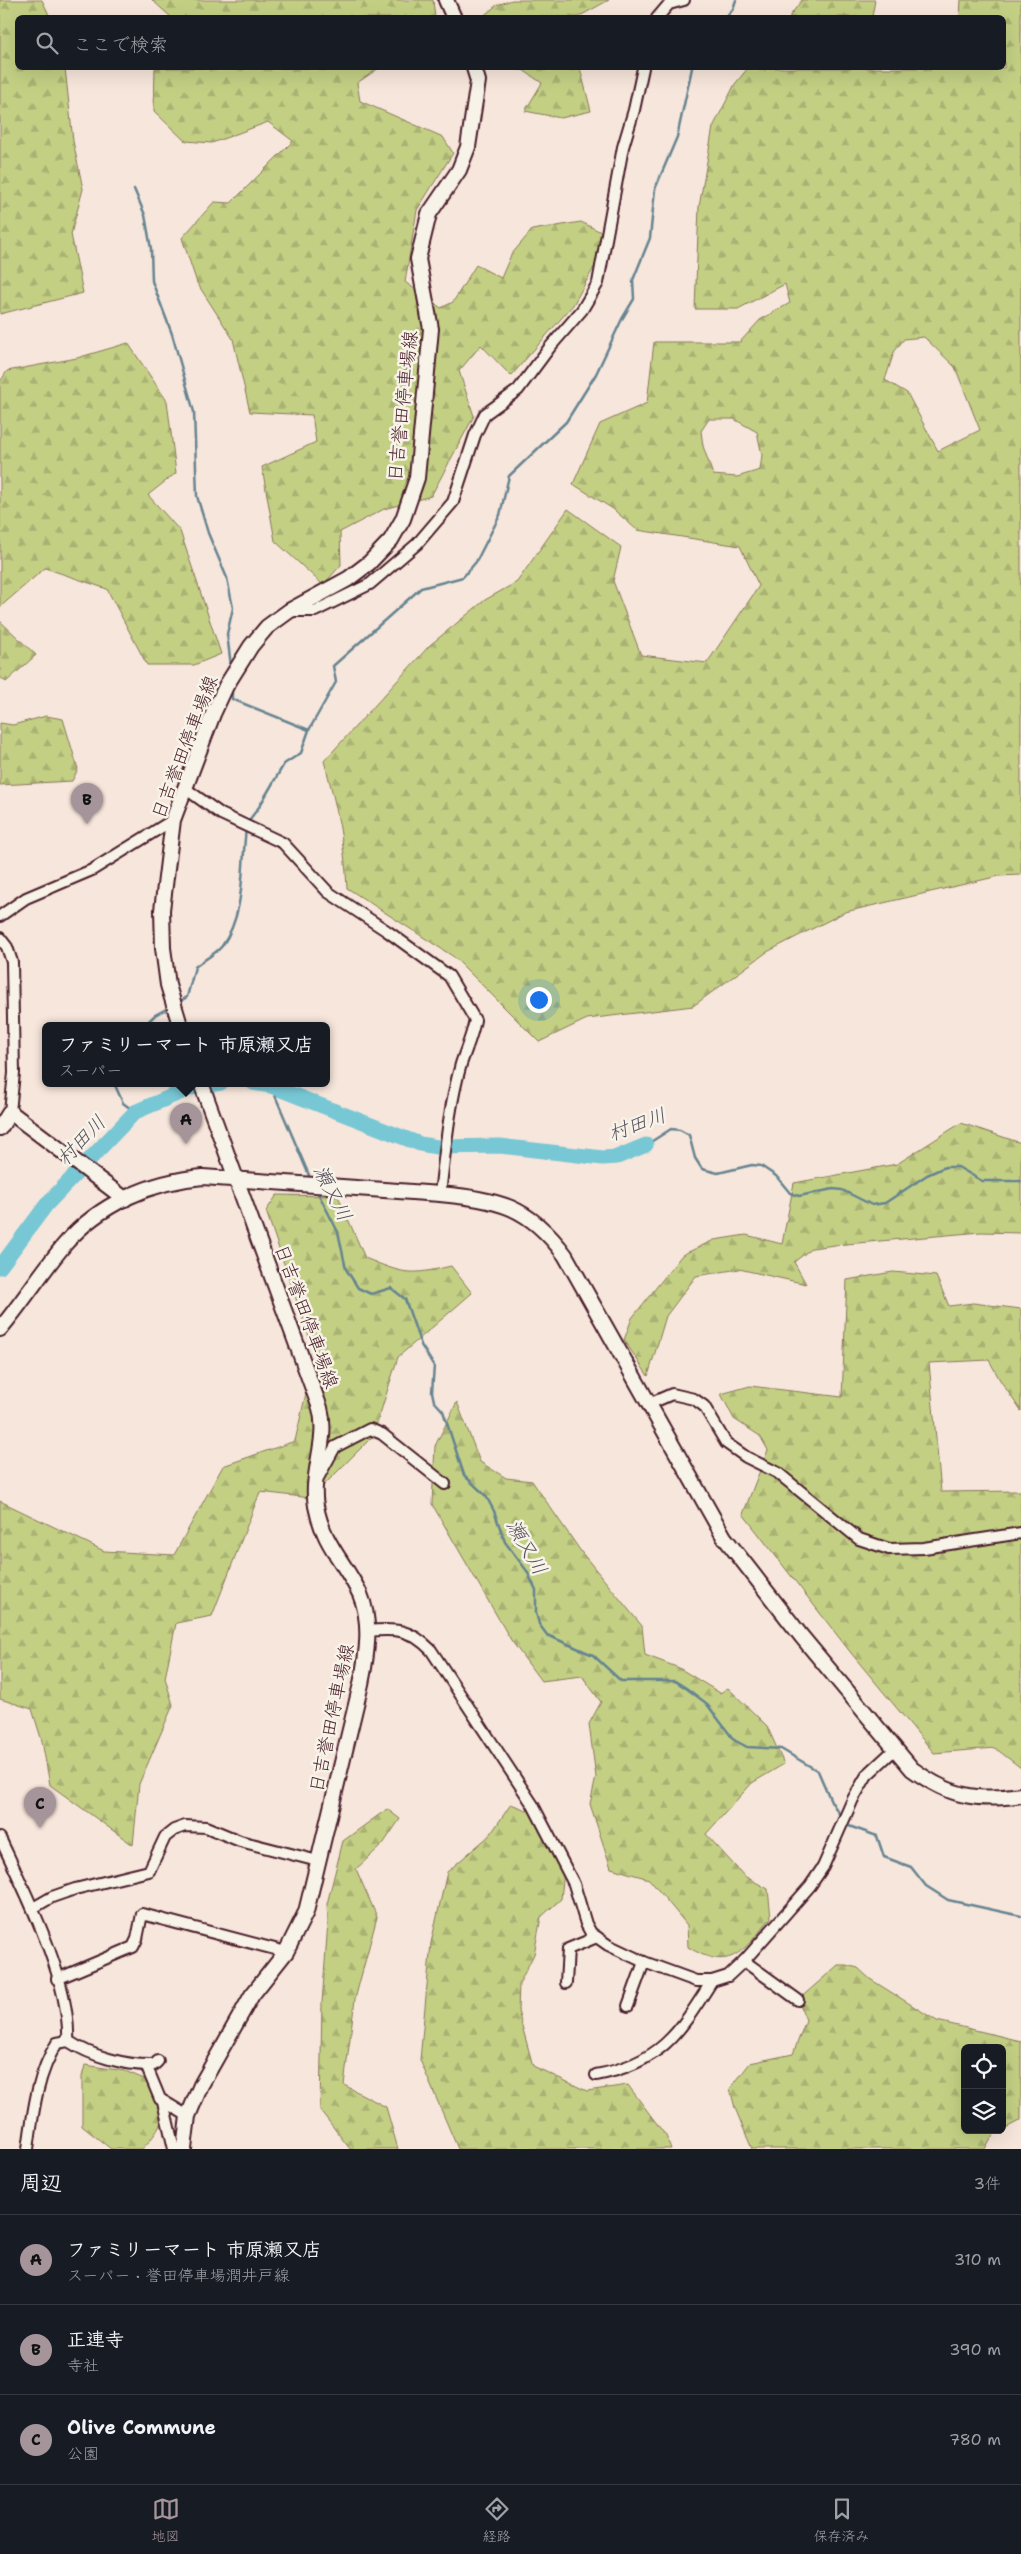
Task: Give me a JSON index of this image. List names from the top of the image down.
{
  "streets": {
    "main road": ["日吉誉田停車場線"]
  },
  "water": ["村田川", "瀬又川"],
  "page": {
    "search": "ここで検索",
    "pins": ["B", "A", "C"],
    "popup": ["ファミリーマート 市原瀬又店", "スーパー"],
    "heading": ["周辺", "3件"],
    "list": [
      {
        "mark": "A",
        "name": "ファミリーマート 市原瀬又店",
        "note": "スーパー · 誉田停車場潤井戸線",
        "value": "310 m"
      },
      {
        "mark": "B",
        "name": "正連寺",
        "note": "寺社",
        "value": "390 m"
      },
      {
        "mark": "C",
        "name": "Olive Commune",
        "note": "公園",
        "value": "780 m"
      }
    ],
    "nav": ["地図", "経路", "保存済み"]
  }
}
